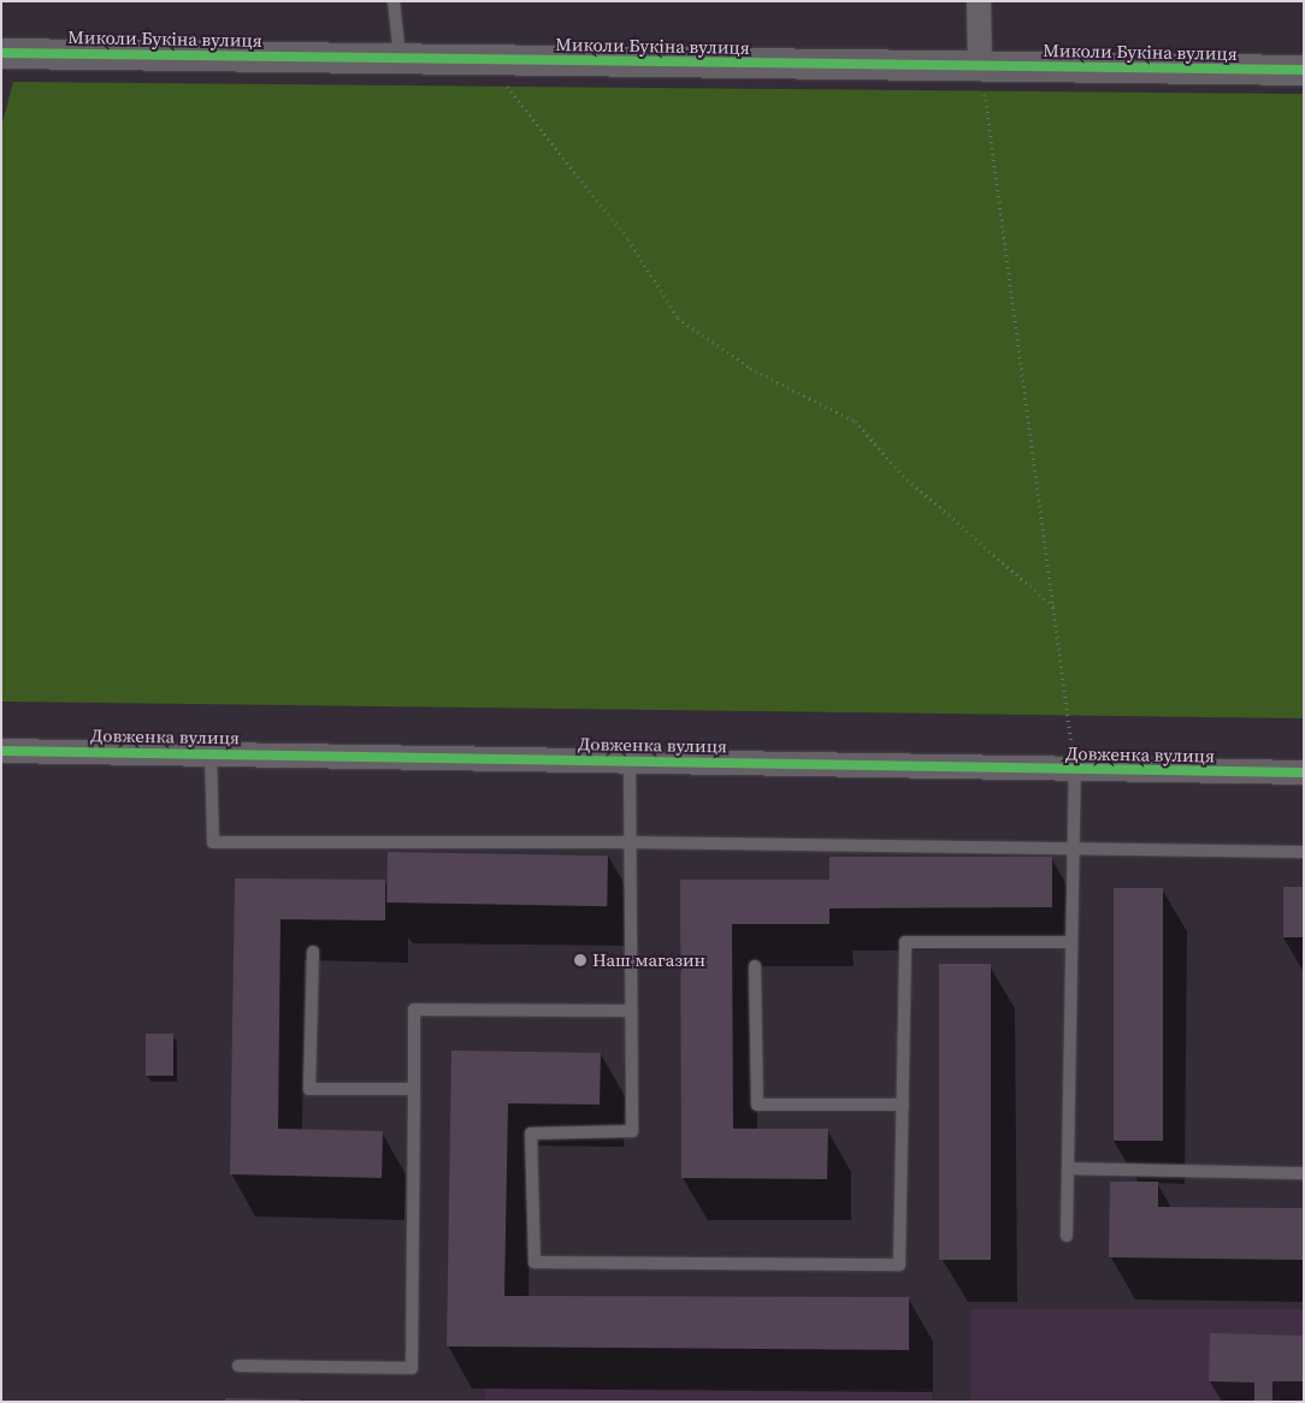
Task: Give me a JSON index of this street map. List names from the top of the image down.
{
  "streets": {
    "street": ["Миколи Букіна вулиця", "Довженка вулиця"]
  },
  "places": ["Наш магазин"]
}
